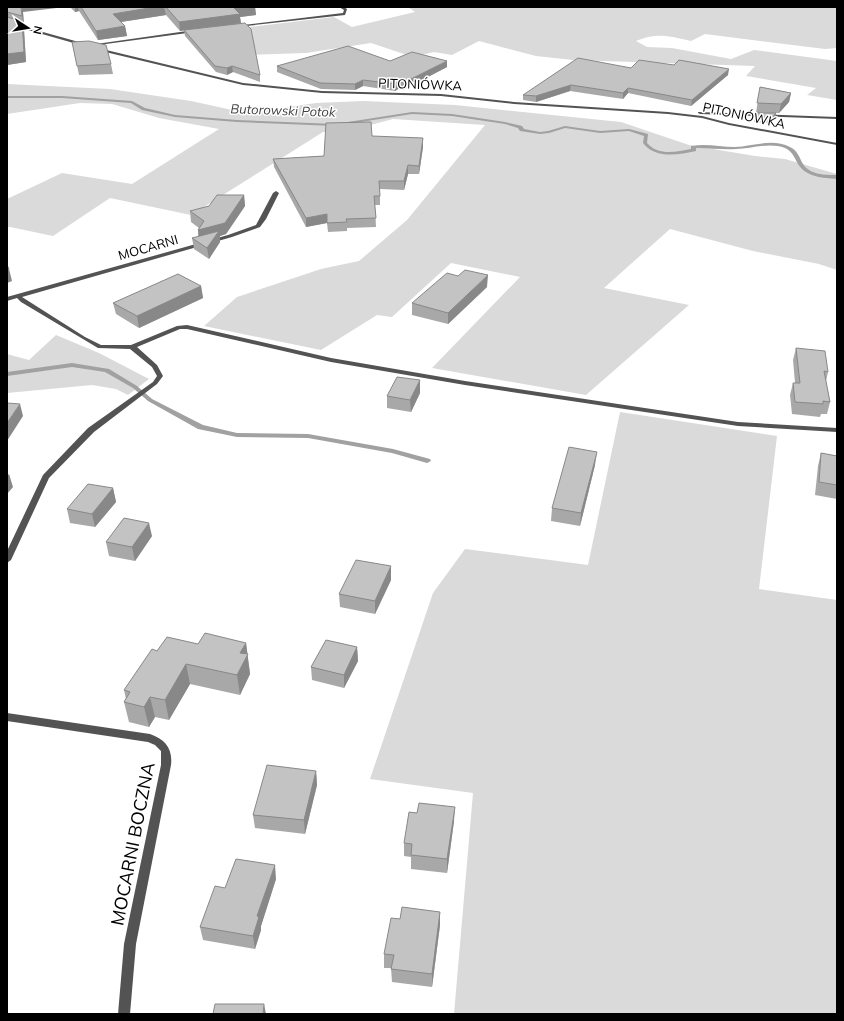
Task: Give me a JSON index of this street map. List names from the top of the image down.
{
  "streets": {
    "street": ["PITONIÓWKA", "MOCARNI", "MOCARNI BOCZNA"]
  },
  "water": ["Butorowski Potok"],
  "north": "right"
}
